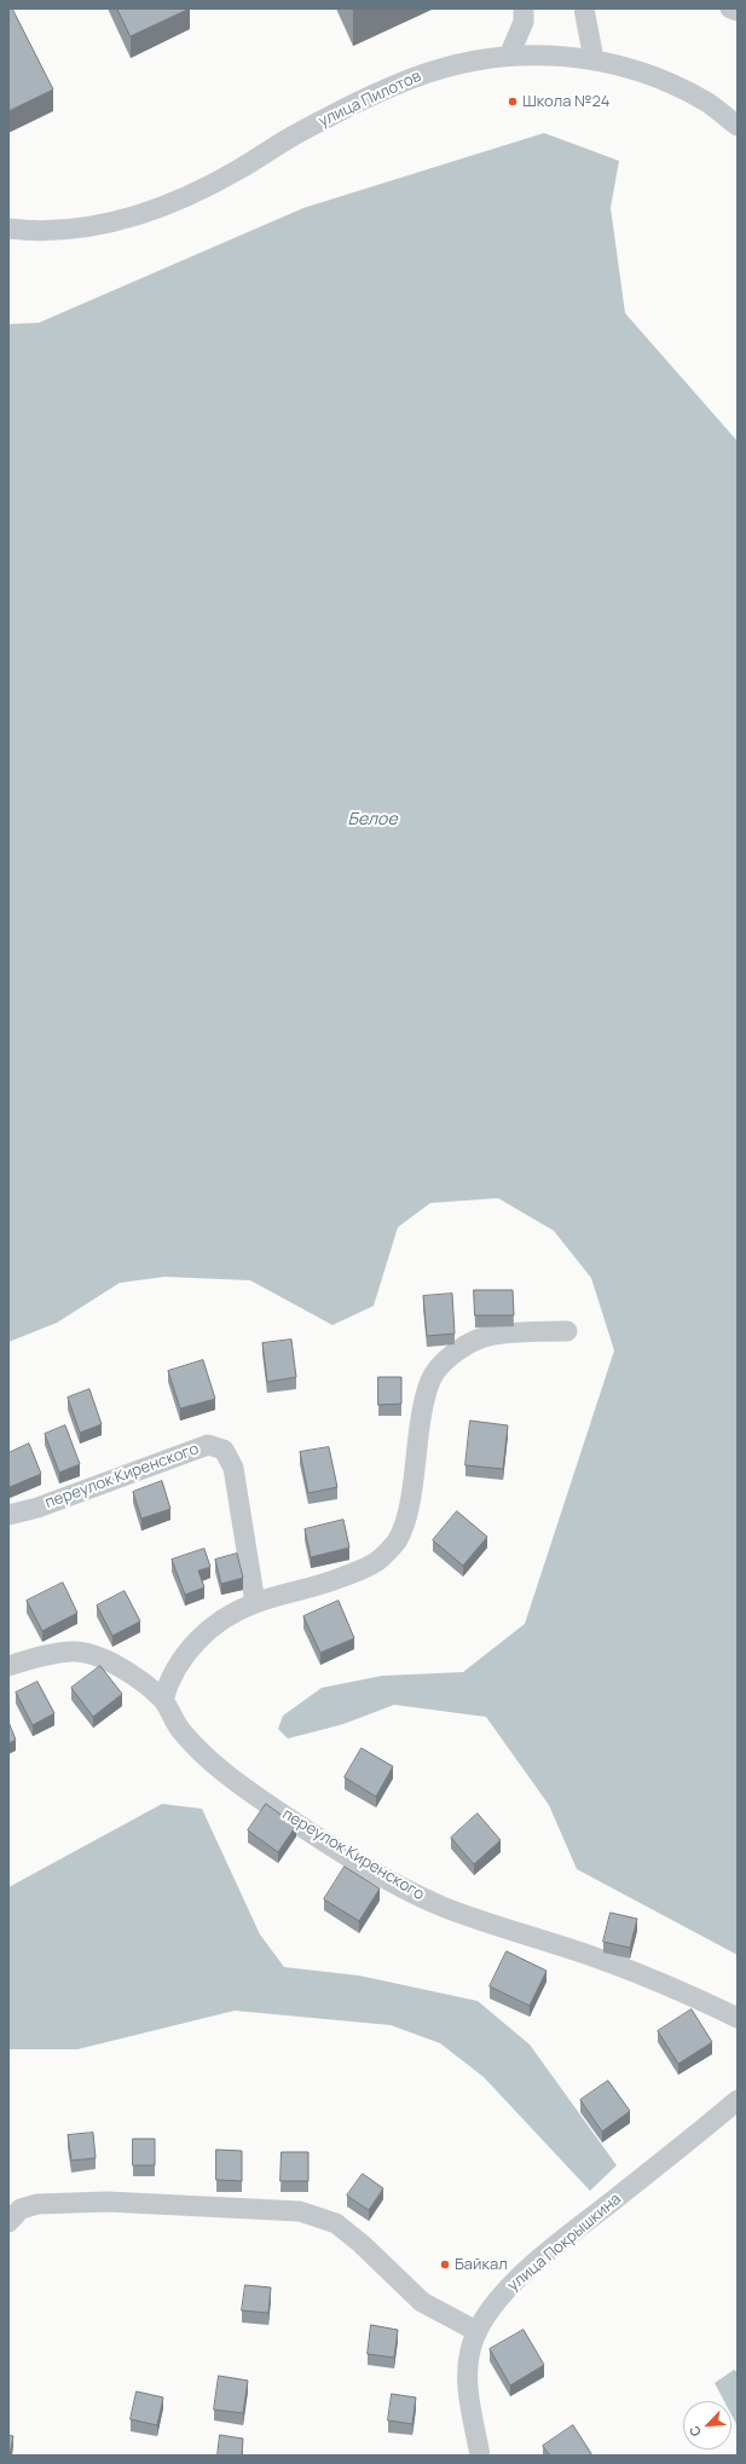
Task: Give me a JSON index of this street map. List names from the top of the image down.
{
  "streets": {
    "street": ["улица Пилотов", "переулок Киренского", "улица Покрышкина"]
  },
  "water": ["Белое"],
  "places": ["Школа №24", "Байкал"],
  "north": "bottom left"
}
